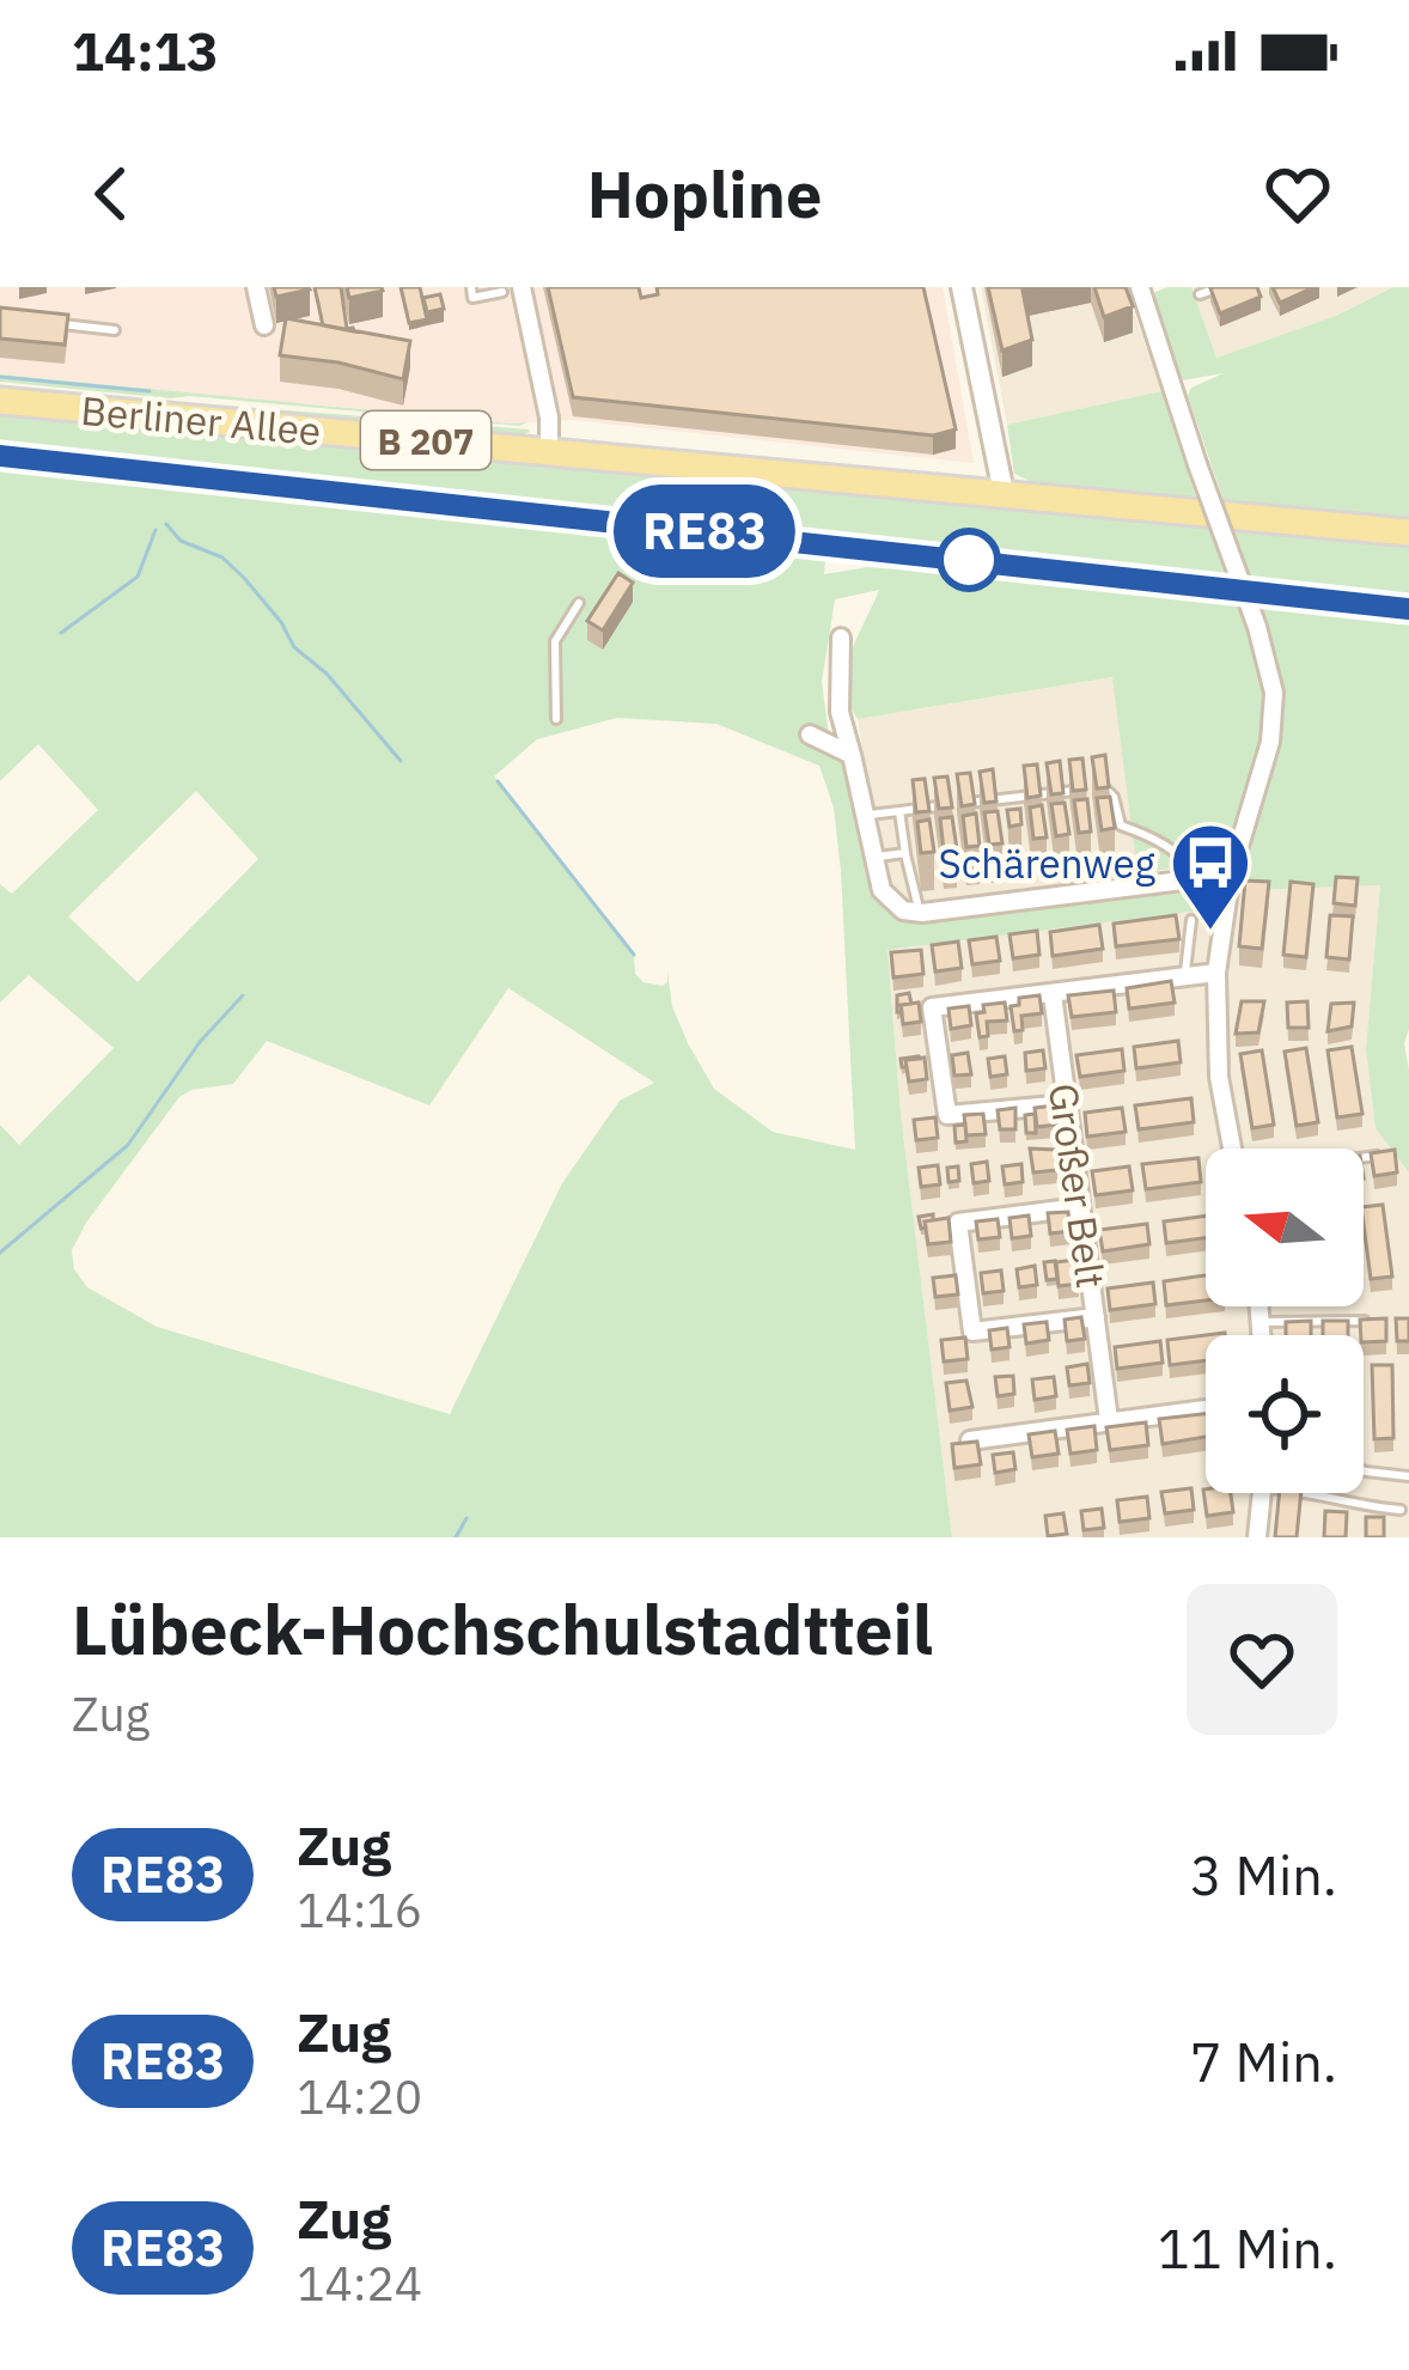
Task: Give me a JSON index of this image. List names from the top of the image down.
{
  "streets": {
    "main road": ["Berliner Allee", "B 207"],
    "street": ["Großer Belt"]
  },
  "crossings": [
    ["Berliner Allee", "B 207"]
  ],
  "places": {
    "bus stop": ["Schärenweg"]
  },
  "north": "left",
  "page": {
    "status": "14:13",
    "header": "Hopline",
    "on_map": "RE83",
    "heading": ["Lübeck-Hochschulstadtteil", "Zug"],
    "list": [
      {
        "mark": "RE83",
        "name": "Zug",
        "note": "14:16",
        "value": "3 Min."
      },
      {
        "mark": "RE83",
        "name": "Zug",
        "note": "14:20",
        "value": "7 Min."
      },
      {
        "mark": "RE83",
        "name": "Zug",
        "note": "14:24",
        "value": "11 Min."
      }
    ]
  }
}
